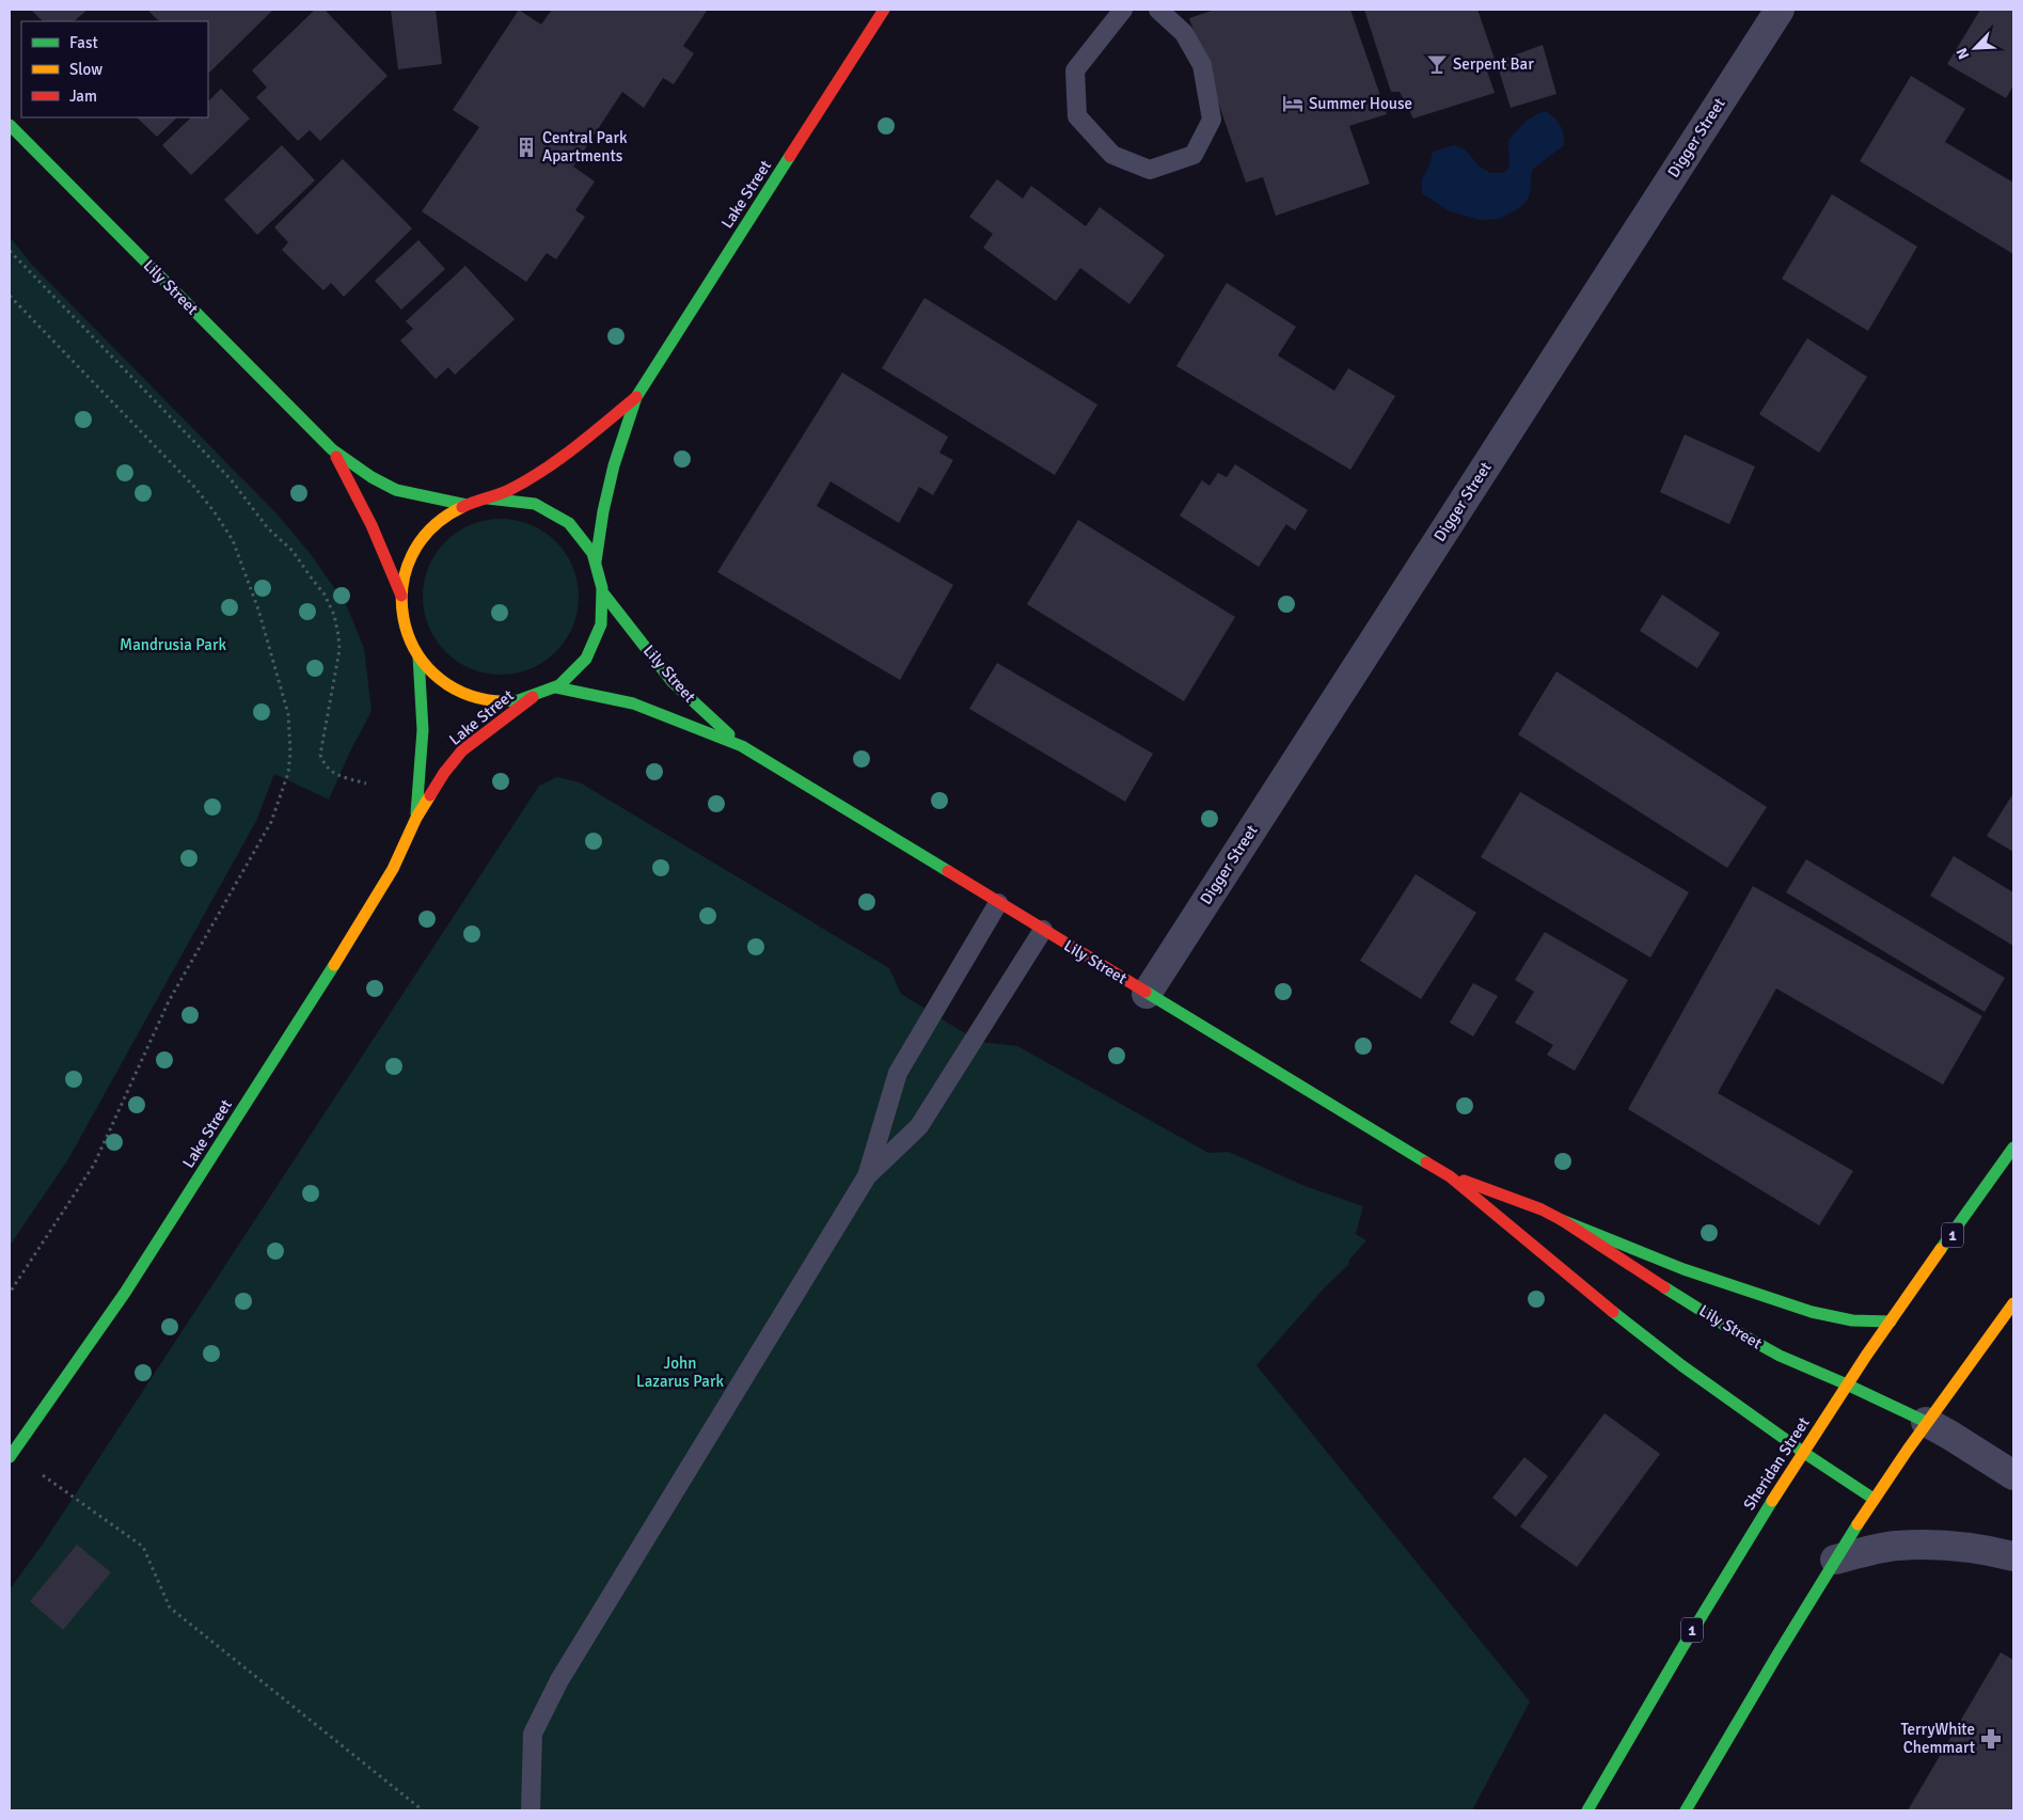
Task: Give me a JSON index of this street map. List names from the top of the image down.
{
  "streets": {
    "main road": [
      "Lake Street",
      "Lily Street",
      "1",
      "Sheridan Street"
    ],
    "street": ["Digger Street"]
  },
  "crossings": [
    ["Digger Street", "Lily Street"],
    ["Lily Street", "Sheridan Street"]
  ],
  "parks": ["Mandrusia Park", "John Lazarus Park"],
  "places": {
    "bar": ["Serpent Bar"],
    "hotel": ["Summer House"],
    "building": ["Central Park Apartments"],
    "pharmacy": ["TerryWhite Chemmart"]
  },
  "legend": ["Fast", "Slow", "Jam"],
  "north": "bottom left"
}
